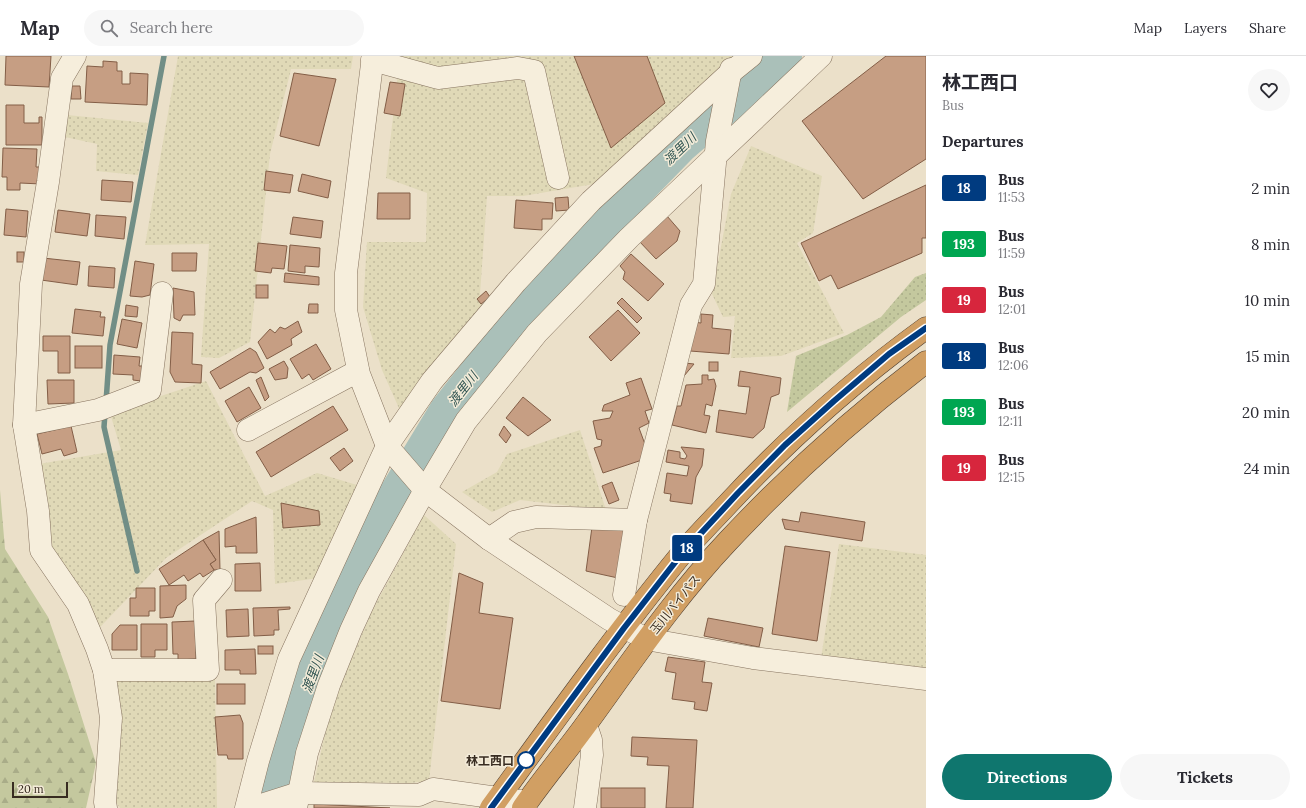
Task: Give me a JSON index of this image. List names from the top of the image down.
{
  "streets": {
    "highway": ["玉川バイパス"]
  },
  "water": ["渡里川"],
  "places": ["林工西口"],
  "lines": ["bus line 18"],
  "scale_bar": "20 m",
  "page": {
    "header": "Map",
    "search": "Search here",
    "nav": ["Map", "Layers", "Share"],
    "on_map": "18",
    "heading": [
      ["林工西口", "Bus"],
      "Departures"
    ],
    "list": [
      {
        "mark": "18",
        "name": "Bus",
        "note": "11:53",
        "value": "2 min"
      },
      {
        "mark": "193",
        "name": "Bus",
        "note": "11:59",
        "value": "8 min"
      },
      {
        "mark": "19",
        "name": "Bus",
        "note": "12:01",
        "value": "10 min"
      },
      {
        "mark": "18",
        "name": "Bus",
        "note": "12:06",
        "value": "15 min"
      },
      {
        "mark": "193",
        "name": "Bus",
        "note": "12:11",
        "value": "20 min"
      },
      {
        "mark": "19",
        "name": "Bus",
        "note": "12:15",
        "value": "24 min"
      }
    ],
    "buttons": ["Directions", "Tickets"],
    "scale": "20 m"
  }
}
